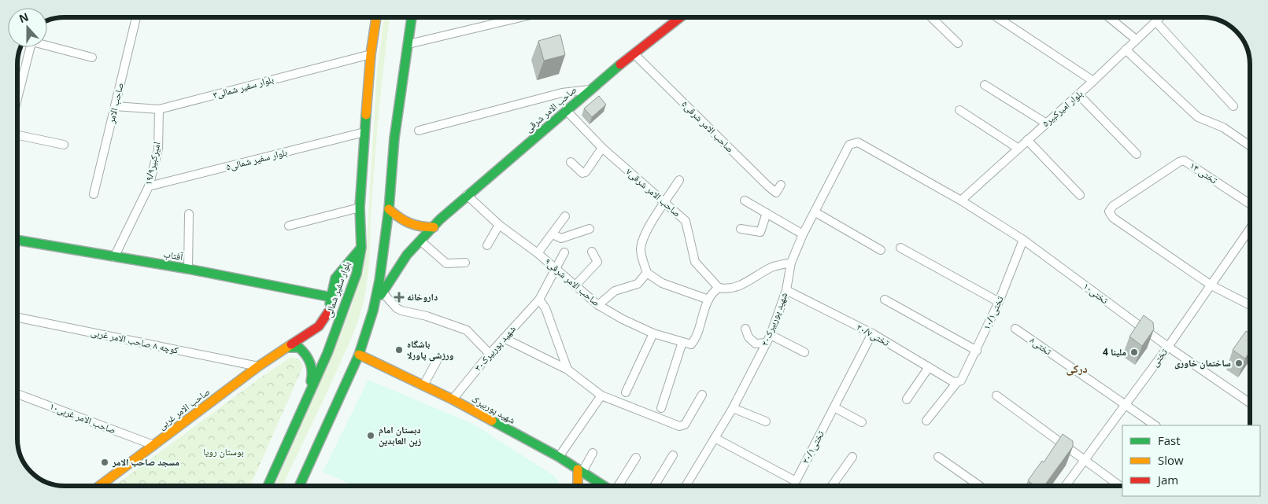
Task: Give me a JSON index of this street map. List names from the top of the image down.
{
  "streets": {
    "street": [
      "بلوار سفیر شمالی۳",
      "صاحب الامر",
      "بلوار امیرکبیر۵",
      "صاحب الامر شرقی",
      "صاحب الامر شرقی۵",
      "بلوار سفیر شمالی۵",
      "امیرکبیر۱۹/۹",
      "تختی ۱۴",
      "صاحب الامر شرقی۷",
      "آفتاب",
      "صاحب الامر شرقی۹",
      "بلوار سفیر شمالی",
      "تختی۱۰",
      "تختی۱۰/۱",
      "شهید پوربیرک۲۰",
      "تختی۲۰/۷",
      "کوچه ۸ صاحب الامر غربی",
      "تختی۸",
      "شهید پوربیرک۳۰",
      "تختی",
      "صاحب الامر غربی",
      "شهید پوربیرک",
      "صاحب الامر غربی۱۰",
      "تختی۲۰/۱"
    ]
  },
  "crossings": [
    ["بلوار سفیر شمالی۳", "صاحب الامر"],
    ["بلوار سفیر شمالی۳", "امیرکبیر۱۹/۹"],
    ["بلوار سفیر شمالی۳", "بلوار سفیر شمالی"],
    ["بلوار امیرکبیر۵", "تختی۱۰"],
    ["صاحب الامر شرقی", "صاحب الامر شرقی۵"],
    ["صاحب الامر شرقی", "صاحب الامر شرقی۷"],
    ["صاحب الامر شرقی", "صاحب الامر شرقی۹"],
    ["بلوار سفیر شمالی۵", "امیرکبیر۱۹/۹"],
    ["بلوار سفیر شمالی۵", "بلوار سفیر شمالی"],
    ["امیرکبیر۱۹/۹", "آفتاب"],
    ["تختی ۱۴", "تختی"],
    ["صاحب الامر شرقی۹", "شهید پوربیرک۳۰"],
    ["تختی۱۰", "تختی۱۰/۱"],
    ["تختی۱۰", "شهید پوربیرک۲۰"],
    ["تختی۱۰", "تختی"],
    ["تختی۱۰/۱", "تختی۲۰/۷"],
    ["شهید پوربیرک۲۰", "تختی۲۰/۷"],
    ["شهید پوربیرک۲۰", "تختی۲۰/۱"],
    ["تختی۲۰/۷", "تختی۲۰/۱"],
    ["کوچه ۸ صاحب الامر غربی", "صاحب الامر غربی"],
    ["تختی۸", "تختی"],
    ["شهید پوربیرک۳۰", "شهید پوربیرک"],
    ["صاحب الامر غربی", "صاحب الامر غربی۱۰"]
  ],
  "districts": ["درکی"],
  "parks": ["بوستان رویا"],
  "places": {
    "health": ["داروخانه"],
    "other": [
      "باشگاه ورزشی پاورلا",
      "ملینا 4",
      "ساختمان خاوری",
      "دبستان امام زین العابدین",
      "مسجد صاحب الامر"
    ]
  },
  "legend": ["Fast", "Slow", "Jam"],
  "north": "top"
}
